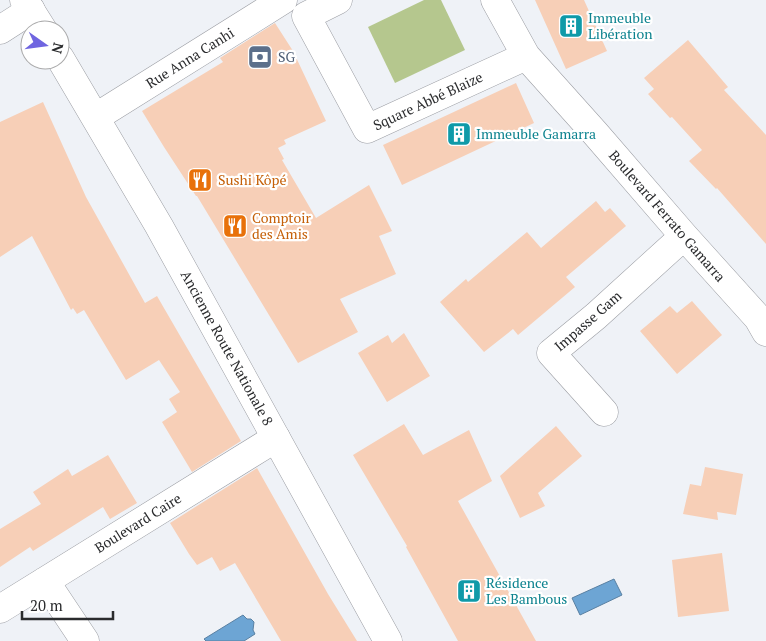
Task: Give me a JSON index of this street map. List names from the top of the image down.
{
  "streets": {
    "street": [
      "Rue Anna Canhi",
      "Square Abbé Blaize",
      "Boulevard Ferrato Gamarra",
      "Impasse Gam",
      "Ancienne Route Nationale 8",
      "Boulevard Caire"
    ]
  },
  "crossings": [
    ["Rue Anna Canhi", "Ancienne Route Nationale 8"],
    ["Square Abbé Blaize", "Boulevard Ferrato Gamarra"],
    ["Boulevard Ferrato Gamarra", "Impasse Gam"],
    ["Ancienne Route Nationale 8", "Boulevard Caire"]
  ],
  "places": {
    "building": ["Immeuble Libération", "Immeuble Gamarra", "Résidence Les Bambous"],
    "bank": ["SG"],
    "restaurant": ["Sushi Kôpé", "Comptoir des Amis"]
  },
  "scale_bar": "20 m",
  "north": "right"
}
